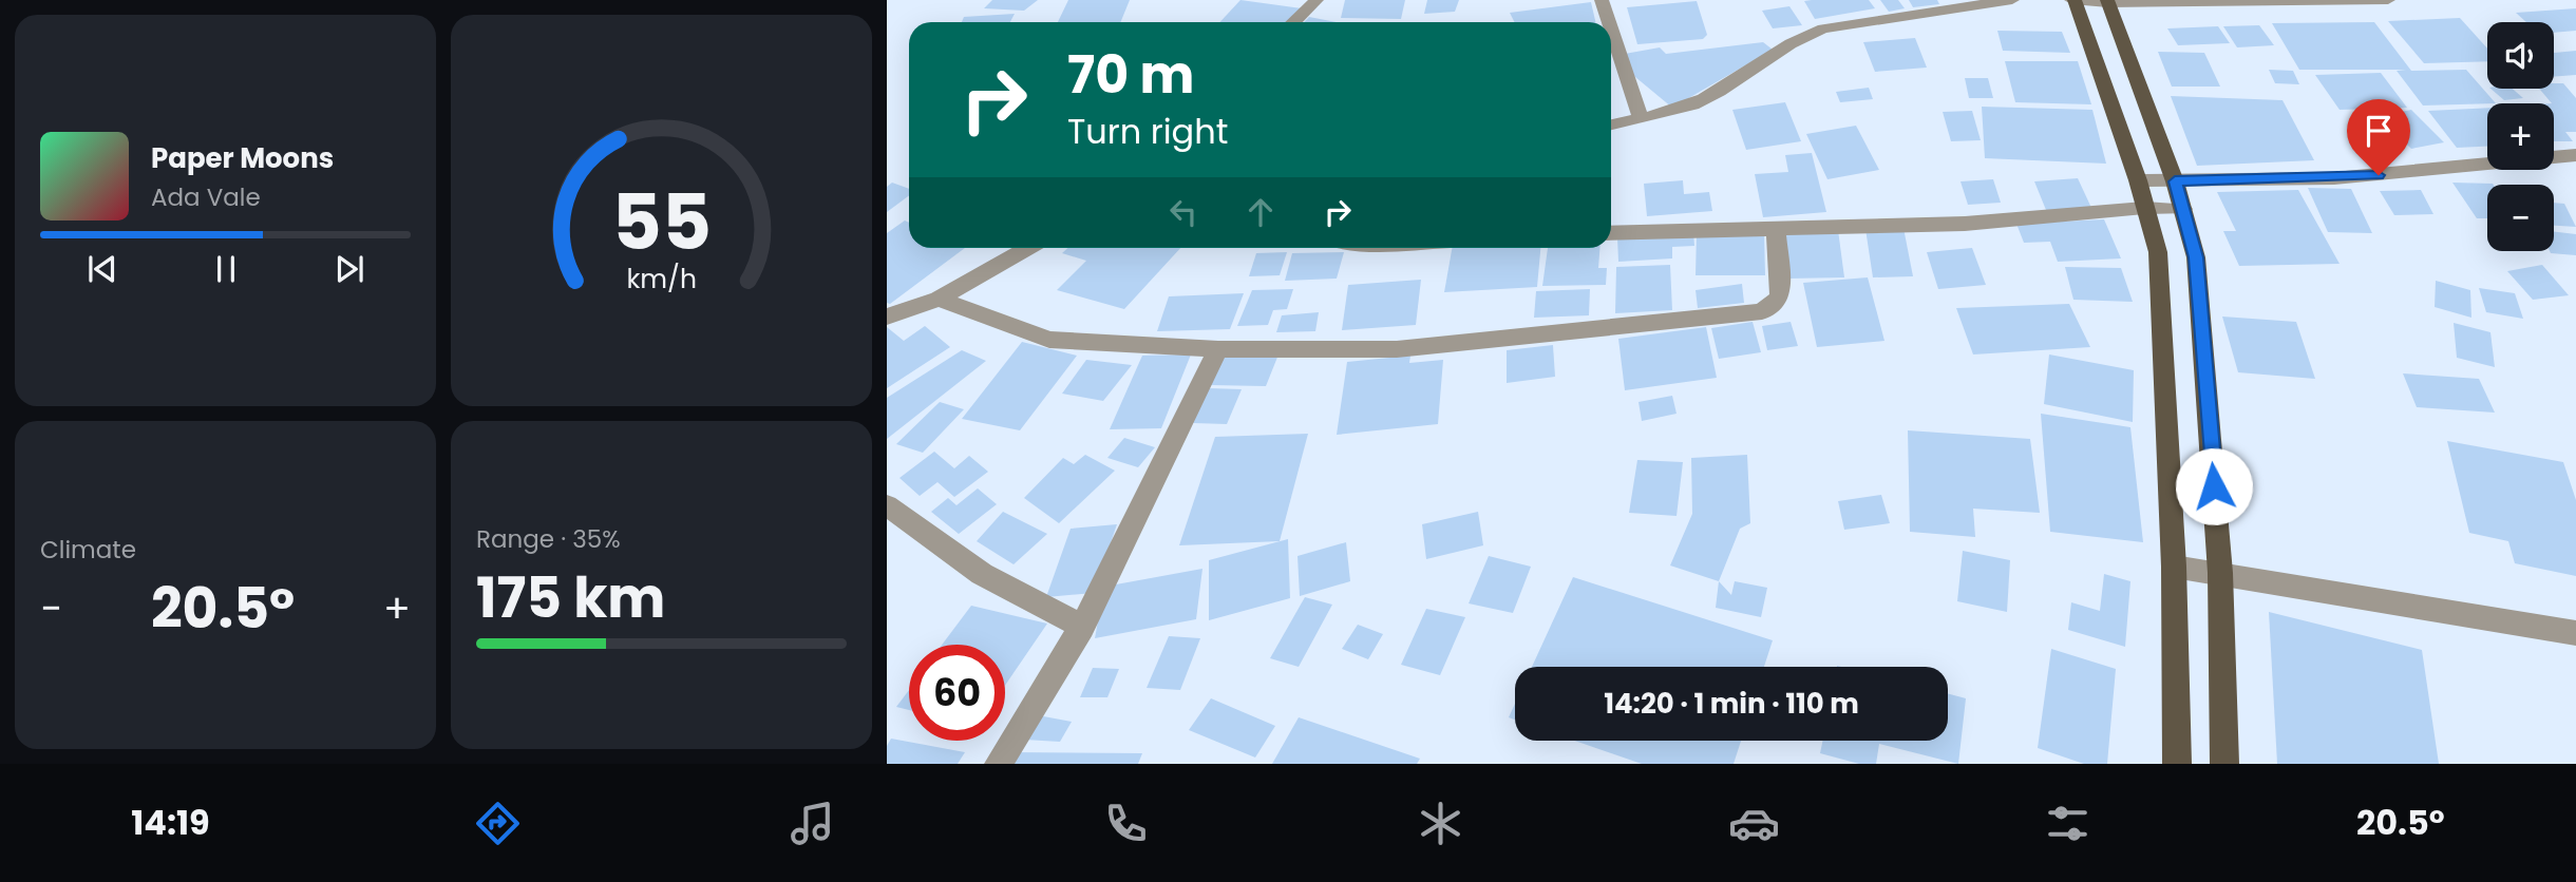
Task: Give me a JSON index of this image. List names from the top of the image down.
{
  "page": {
    "map_buttons": ["+", "−"],
    "turn": ["70 m", "Turn right"],
    "song": ["Paper Moons", "Ada Vale"],
    "tile": [
      "Climate",
      ["Range · 35%", "175 km"]
    ],
    "heat": ["−", "20.5°", "+"],
    "limit": "60",
    "trip": "14:20 · 1 min · 110 m",
    "tabs": ["14:19", "20.5°"],
    "gauge": ["55", "km/h"]
  }
}
